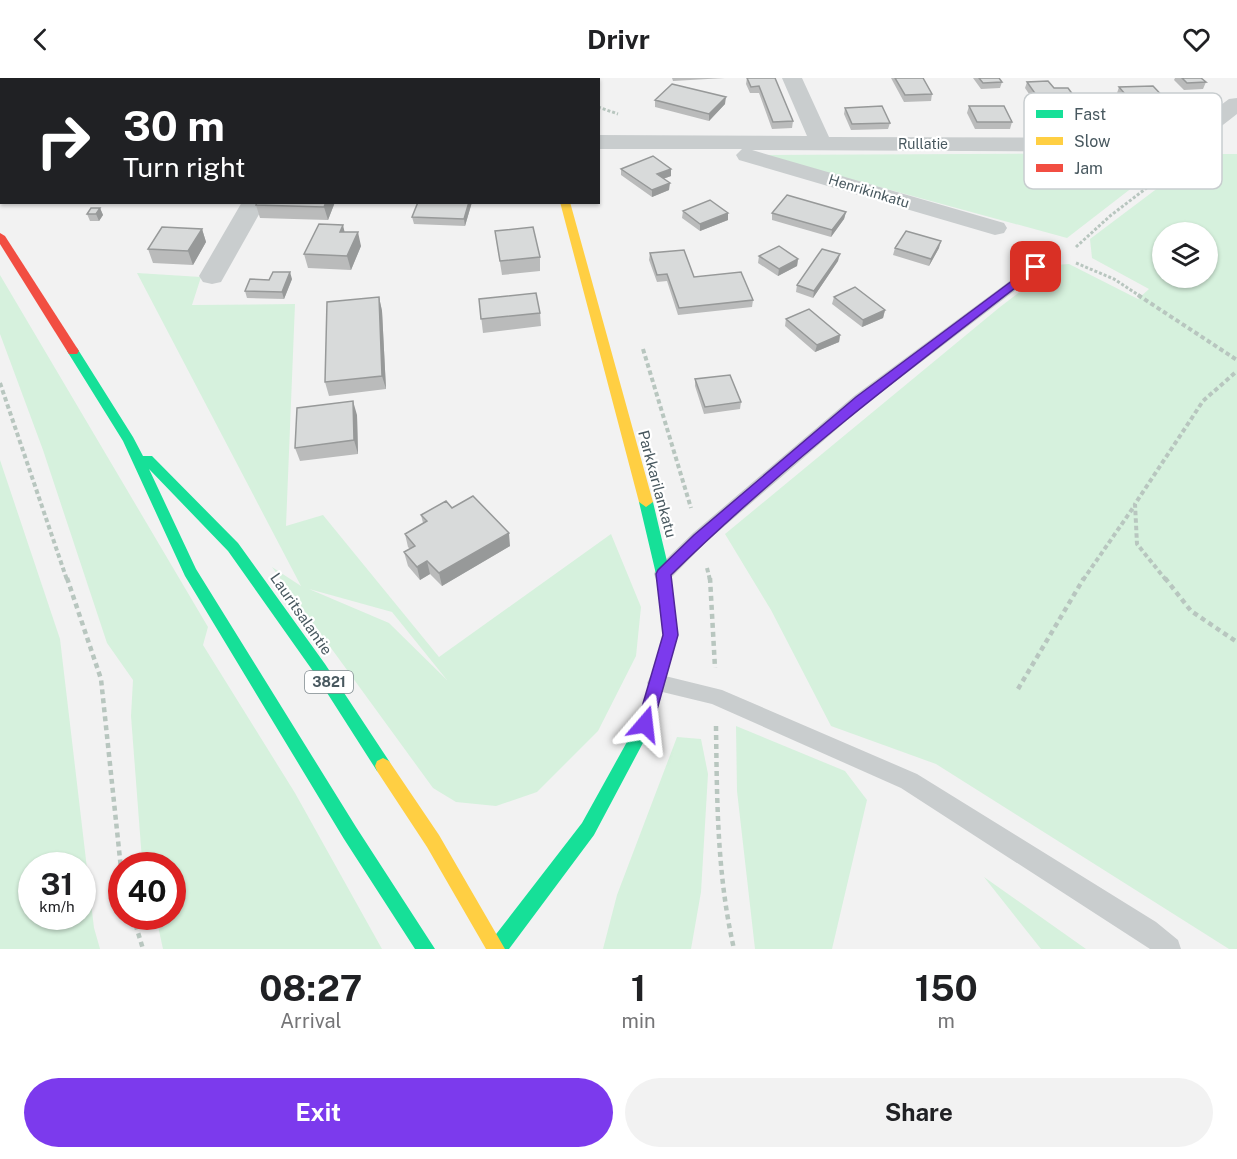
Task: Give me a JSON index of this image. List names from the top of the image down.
{
  "streets": {
    "main road": ["Parkkarilankatu", "Lauritsalantie", "3821"],
    "street": ["Rullatie", "Henrikinkatu"]
  },
  "crossings": [
    ["Rullatie", "Henrikinkatu"],
    ["Parkkarilankatu", "Lauritsalantie"]
  ],
  "legend": ["Fast", "Slow", "Jam"],
  "page": {
    "header": "Drivr",
    "turn": ["30 m", "Turn right"],
    "speed": "31 km/h",
    "limit": "40",
    "eta": [
      "08:27",
      "Arrival",
      "1",
      "min",
      "150",
      "m"
    ],
    "buttons": ["Exit", "Share"]
  }
}
